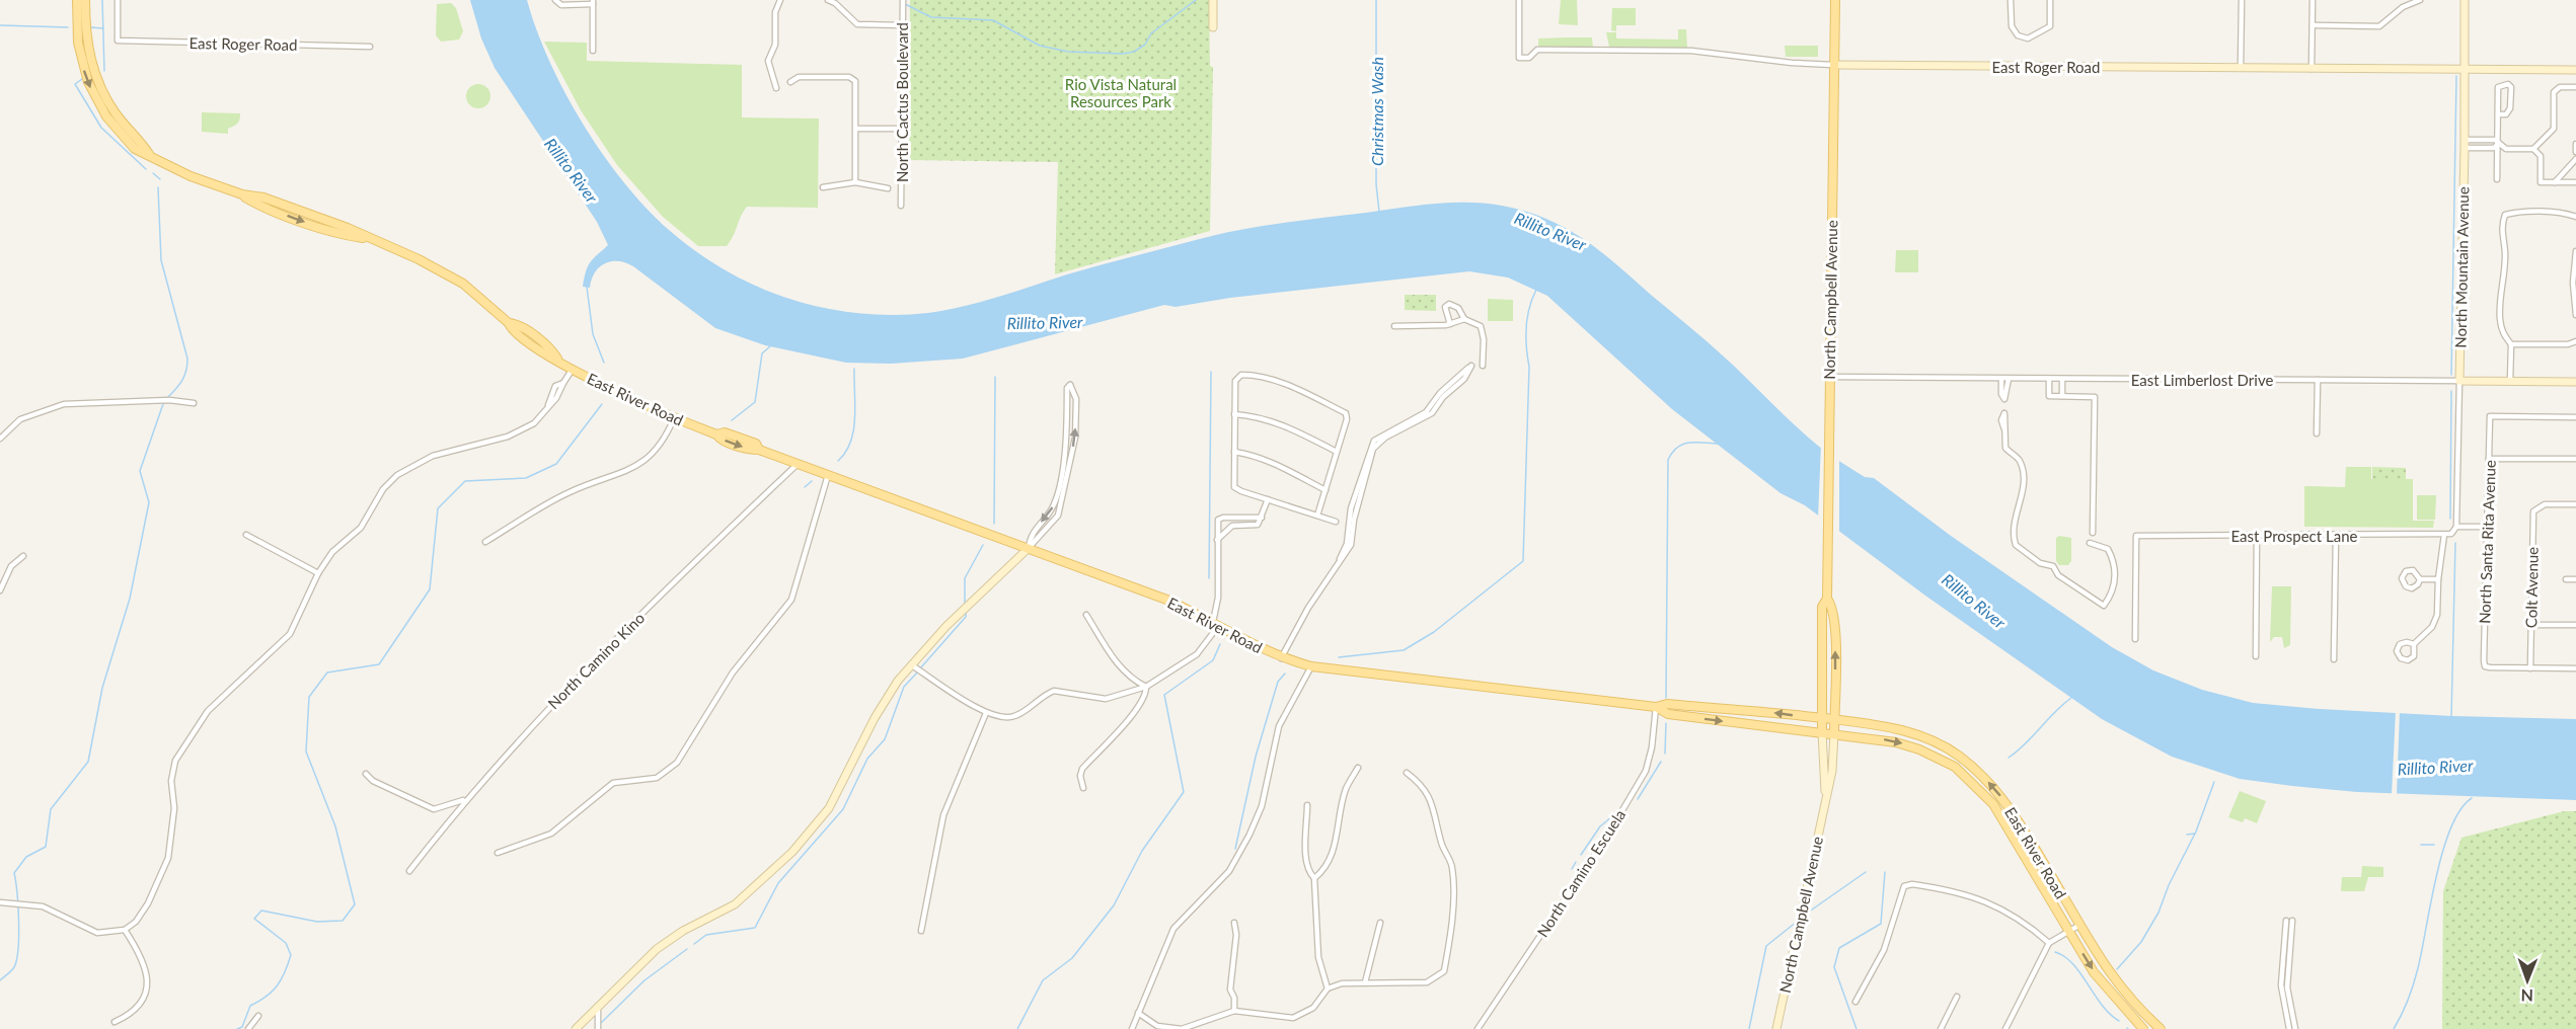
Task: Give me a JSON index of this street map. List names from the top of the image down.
{
  "streets": {
    "main road": ["North Campbell Avenue", "East River Road"],
    "street": [
      "East Roger Road",
      "North Cactus Boulevard",
      "North Mountain Avenue",
      "East Limberlost Drive",
      "East Prospect Lane",
      "North Santa Rita Avenue",
      "Colt Avenue",
      "North Camino Kino",
      "North Camino Escuela"
    ]
  },
  "crossings": [
    ["East Roger Road", "North Mountain Avenue"],
    ["East Roger Road", "North Campbell Avenue"],
    ["North Mountain Avenue", "East Limberlost Drive"],
    ["North Mountain Avenue", "East Prospect Lane"],
    ["North Campbell Avenue", "East Limberlost Drive"],
    ["North Campbell Avenue", "East River Road"],
    ["East River Road", "North Camino Kino"],
    ["East River Road", "North Camino Escuela"],
    ["North Santa Rita Avenue", "Colt Avenue"]
  ],
  "water": ["Christmas Wash", "Rillito River"],
  "parks": ["Rio Vista Natural Resources Park"],
  "north": "bottom"
}
